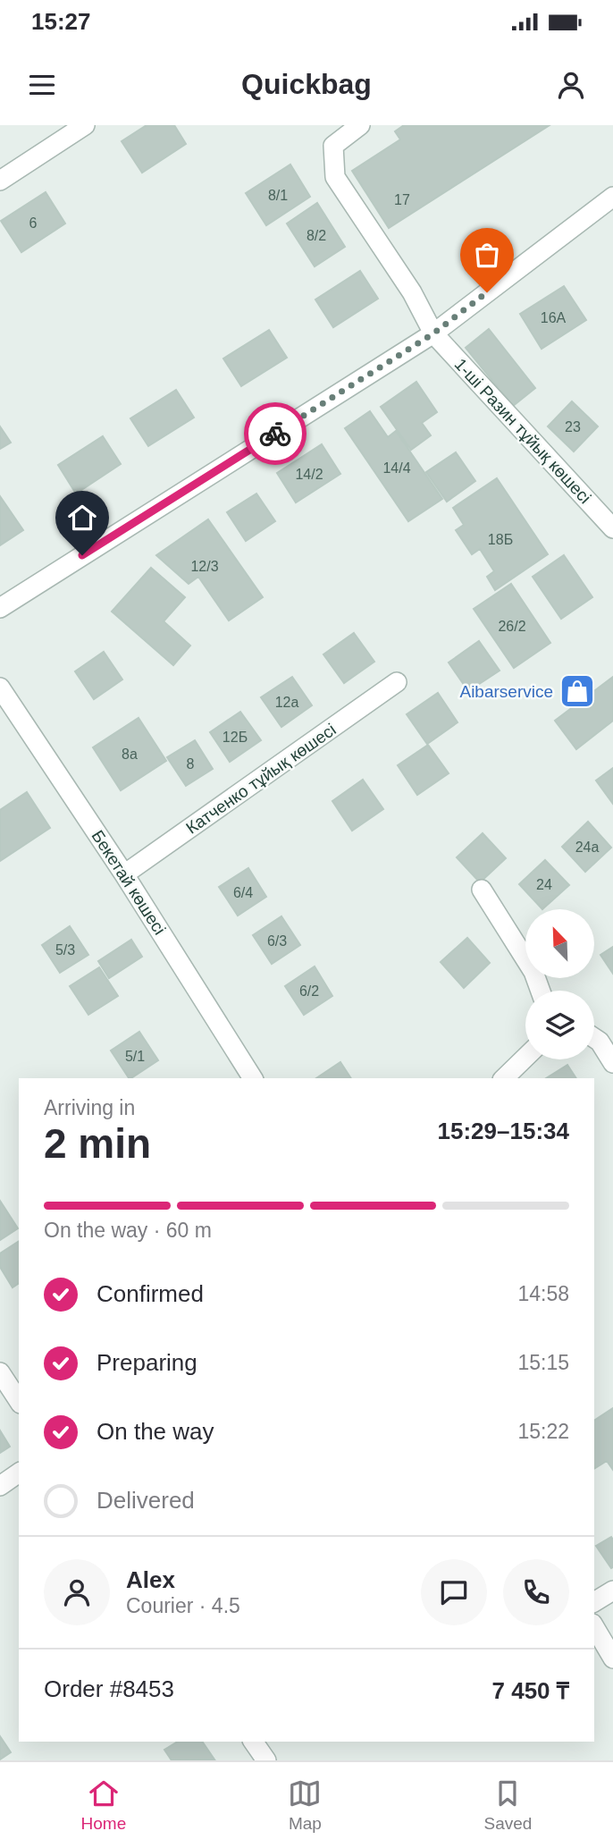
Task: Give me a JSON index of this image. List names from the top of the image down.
{
  "streets": {
    "street": ["1-ші Разин тұйық көшесі", "Катченко тұйық көшесі", "Бекетай көшесі"]
  },
  "crossings": [
    ["Катченко тұйық көшесі", "Бекетай көшесі"]
  ],
  "places": {
    "shop": ["Aibarservice"]
  },
  "house_numbers": [
    "8/1",
    "17",
    "6",
    "8/2",
    "16А",
    "23",
    "14/4",
    "14/2",
    "18Б",
    "12/3",
    "26/2",
    "12а",
    "12Б",
    "8а",
    "8",
    "24а",
    "24",
    "6/4",
    "6/3",
    "5/3",
    "6/2",
    "5/1"
  ],
  "north": "top left",
  "page": {
    "status": "15:27",
    "header": "Quickbag",
    "heading": ["2 min", "Arriving in", "15:29–15:34"],
    "panel": [
      "Alex",
      "Courier · 4.5",
      "Order #8453",
      "7 450 ₸"
    ],
    "bar": "On the way · 60 m",
    "list": [
      ["Confirmed", "14:58"],
      ["Preparing", "15:15"],
      ["On the way", "15:22"],
      "Delivered"
    ],
    "tabs": ["Home", "Map", "Saved"]
  }
}
